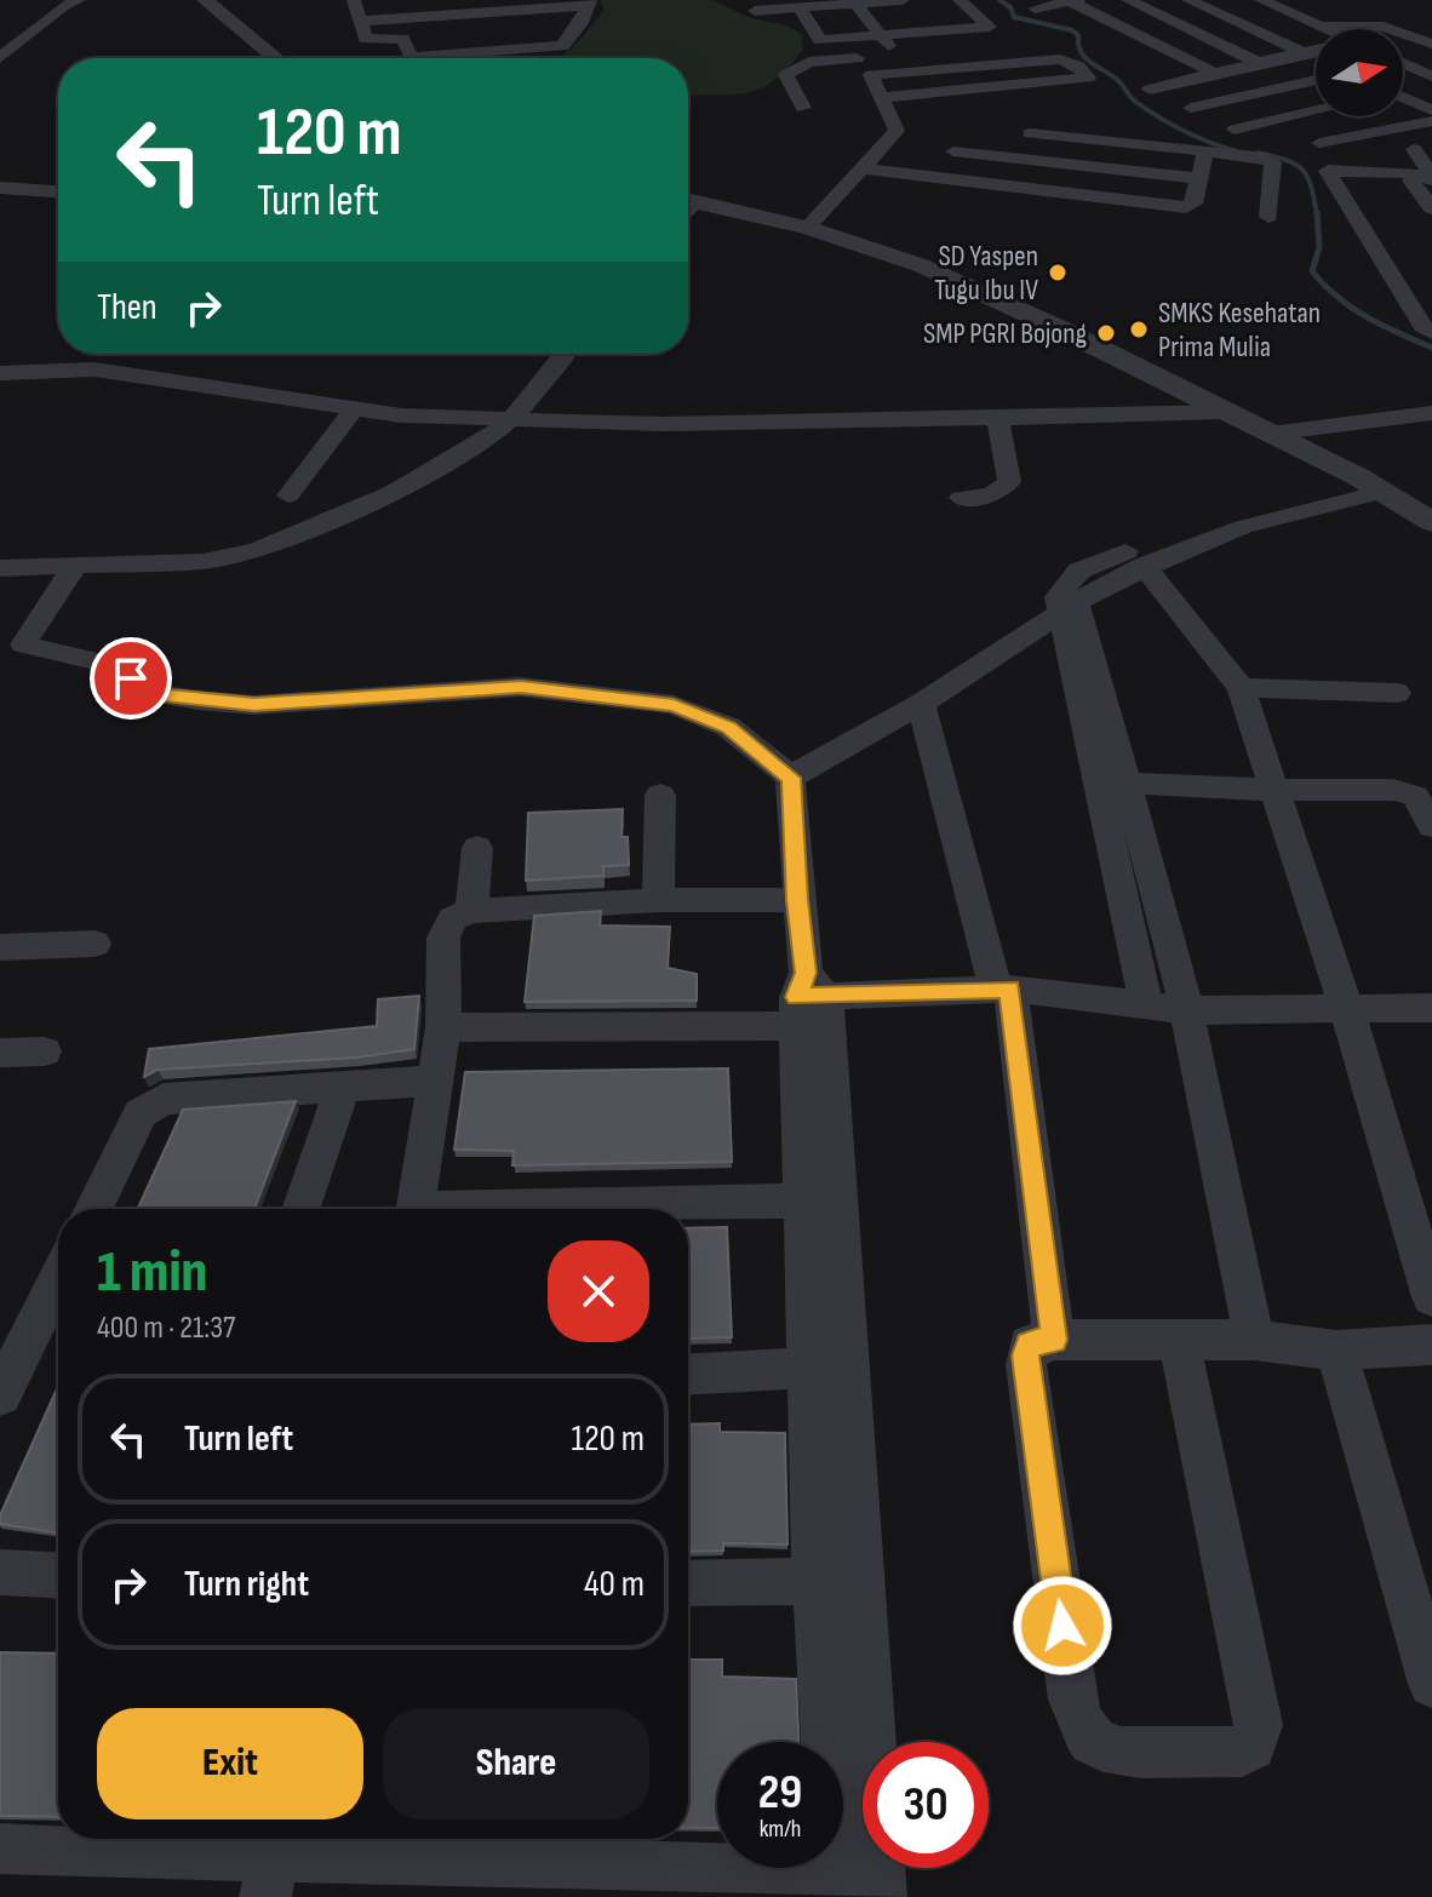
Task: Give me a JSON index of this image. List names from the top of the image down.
{
  "places": ["SD Yaspen Tugu Ibu IV", "SMKS Kesehatan Prima Mulia", "SMP PGRI Bojong"],
  "north": "right",
  "page": {
    "turn": ["120 m", "Turn left"],
    "then": "Then",
    "heading": ["1 min", "400 m · 21:37"],
    "list": [
      {
        "name": "Turn left",
        "value": "120 m"
      },
      {
        "name": "Turn right",
        "value": "40 m"
      }
    ],
    "buttons": ["Exit", "Share"],
    "speed": "29 km/h",
    "limit": "30"
  }
}
